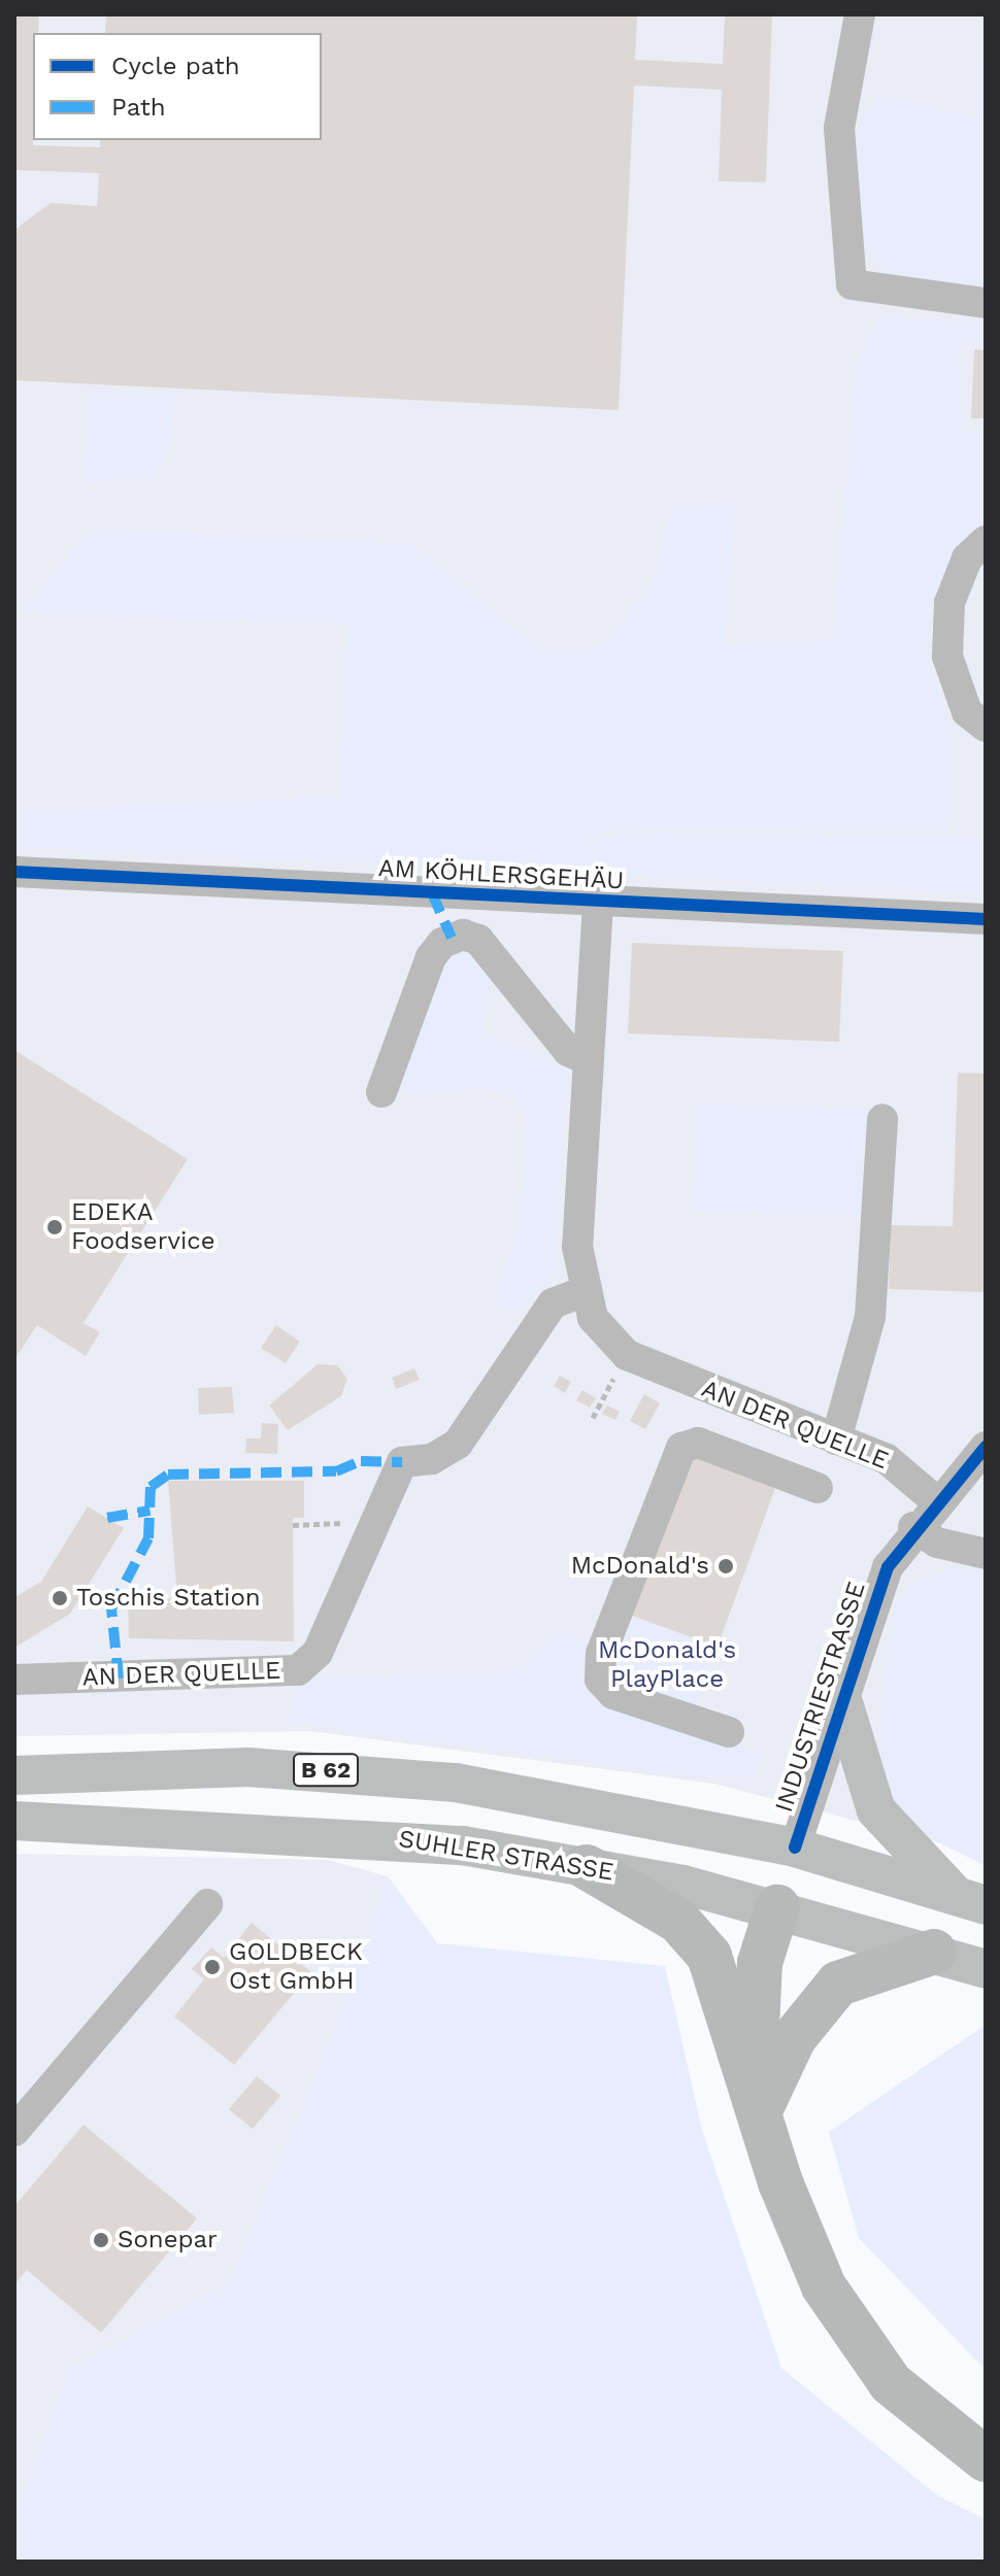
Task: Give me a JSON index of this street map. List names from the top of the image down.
{
  "streets": {
    "main road": ["B 62", "SUHLER STRASSE"],
    "street": ["AM KÖHLERSGEHÄU", "AN DER QUELLE", "INDUSTRIESTRASSE"]
  },
  "crossings": [
    ["AM KÖHLERSGEHÄU", "AN DER QUELLE"],
    ["AN DER QUELLE", "INDUSTRIESTRASSE"],
    ["INDUSTRIESTRASSE", "B 62"]
  ],
  "parks": ["McDonald's PlayPlace"],
  "places": [
    "EDEKA Foodservice",
    "McDonald's",
    "Toschis Station",
    "GOLDBECK Ost GmbH",
    "Sonepar"
  ],
  "legend": ["Cycle path", "Path"]
}
